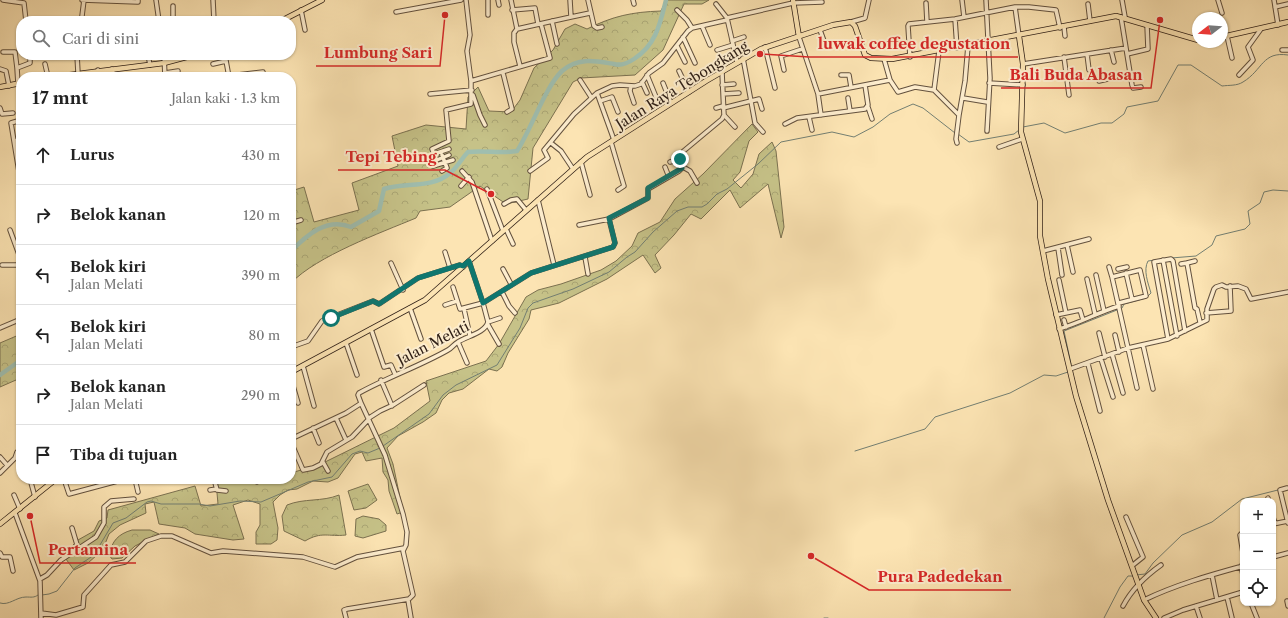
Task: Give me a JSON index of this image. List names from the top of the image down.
{
  "streets": {
    "main road": ["Jalan Raya Tebongkang"],
    "street": ["Jalan Melati"]
  },
  "crossings": [
    ["Jalan Raya Tebongkang", "Jalan Melati"]
  ],
  "places": [
    "Lumbung Sari",
    "Bali Buda Abasan",
    "luwak coffee degustation",
    "Tepi Tebing",
    "Pertamina",
    "Pura Padedekan"
  ],
  "north": "left",
  "page": {
    "search": "Cari di sini",
    "heading": ["17 mnt", "Jalan kaki · 1.3 km"],
    "list": [
      ["Lurus", "430 m"],
      ["Belok kanan", "120 m"],
      ["Belok kiri", "Jalan Melati", "390 m"],
      ["Belok kiri", "Jalan Melati", "80 m"],
      ["Belok kanan", "Jalan Melati", "290 m"],
      "Tiba di tujuan"
    ],
    "map_buttons": ["+", "−"]
  }
}
